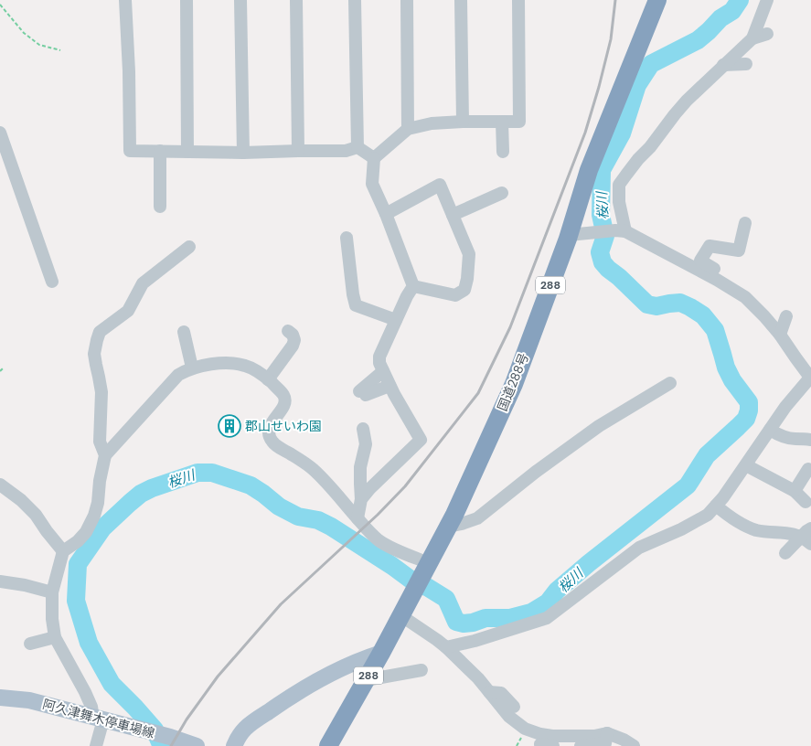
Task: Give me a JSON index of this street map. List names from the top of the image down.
{
  "streets": {
    "highway": ["288", "国道288号"],
    "main road": ["阿久津舞木停車場線"]
  },
  "water": ["桜川"],
  "places": {
    "building": ["郡山せいわ園"]
  }
}
